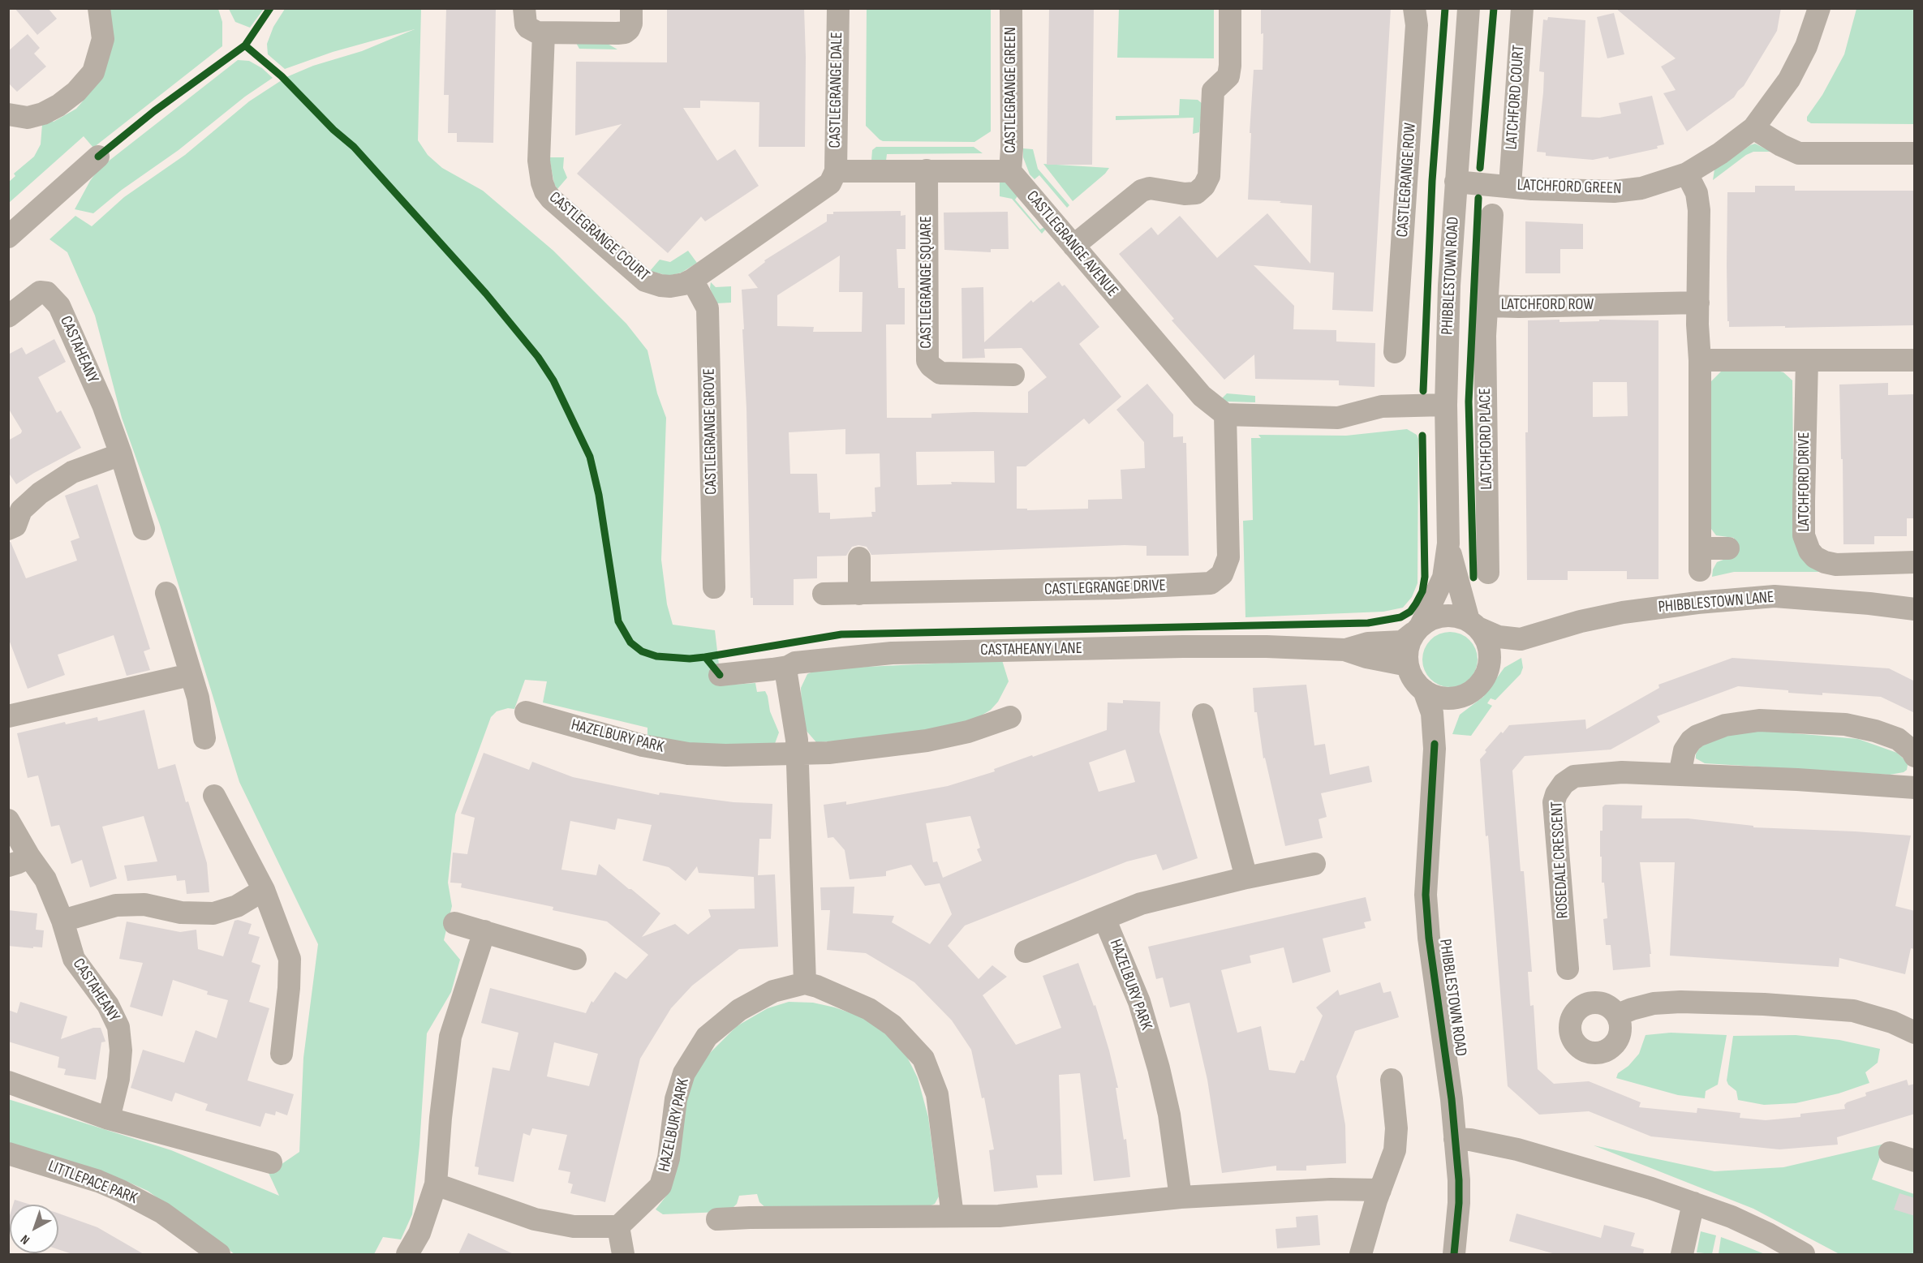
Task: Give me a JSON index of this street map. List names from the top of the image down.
{
  "streets": {
    "street": [
      "CASTLEGRANGE DALE",
      "CASTLEGRANGE GREEN",
      "LATCHFORD COURT",
      "CASTLEGRANGE ROW",
      "LATCHFORD GREEN",
      "CASTLEGRANGE COURT",
      "CASTLEGRANGE AVENUE",
      "PHIBBLESTOWN ROAD",
      "CASTLEGRANGE SQUARE",
      "LATCHFORD ROW",
      "CASTAHEANY",
      "CASTLEGRANGE GROVE",
      "LATCHFORD PLACE",
      "LATCHFORD DRIVE",
      "CASTLEGRANGE DRIVE",
      "PHIBBLESTOWN LANE",
      "CASTAHEANY LANE",
      "HAZELBURY PARK",
      "ROSEDALE CRESCENT",
      "LITTLEPACE PARK"
    ]
  },
  "crossings": [
    ["CASTLEGRANGE GREEN", "CASTLEGRANGE AVENUE"],
    ["LATCHFORD COURT", "LATCHFORD GREEN"],
    ["LATCHFORD GREEN", "PHIBBLESTOWN ROAD"],
    ["CASTLEGRANGE COURT", "CASTLEGRANGE GROVE"],
    ["CASTLEGRANGE AVENUE", "CASTLEGRANGE DRIVE"],
    ["PHIBBLESTOWN ROAD", "PHIBBLESTOWN LANE"],
    ["PHIBBLESTOWN ROAD", "CASTAHEANY LANE"],
    ["LATCHFORD ROW", "LATCHFORD PLACE"],
    ["PHIBBLESTOWN LANE", "CASTAHEANY LANE"]
  ],
  "north": "bottom left"
}
